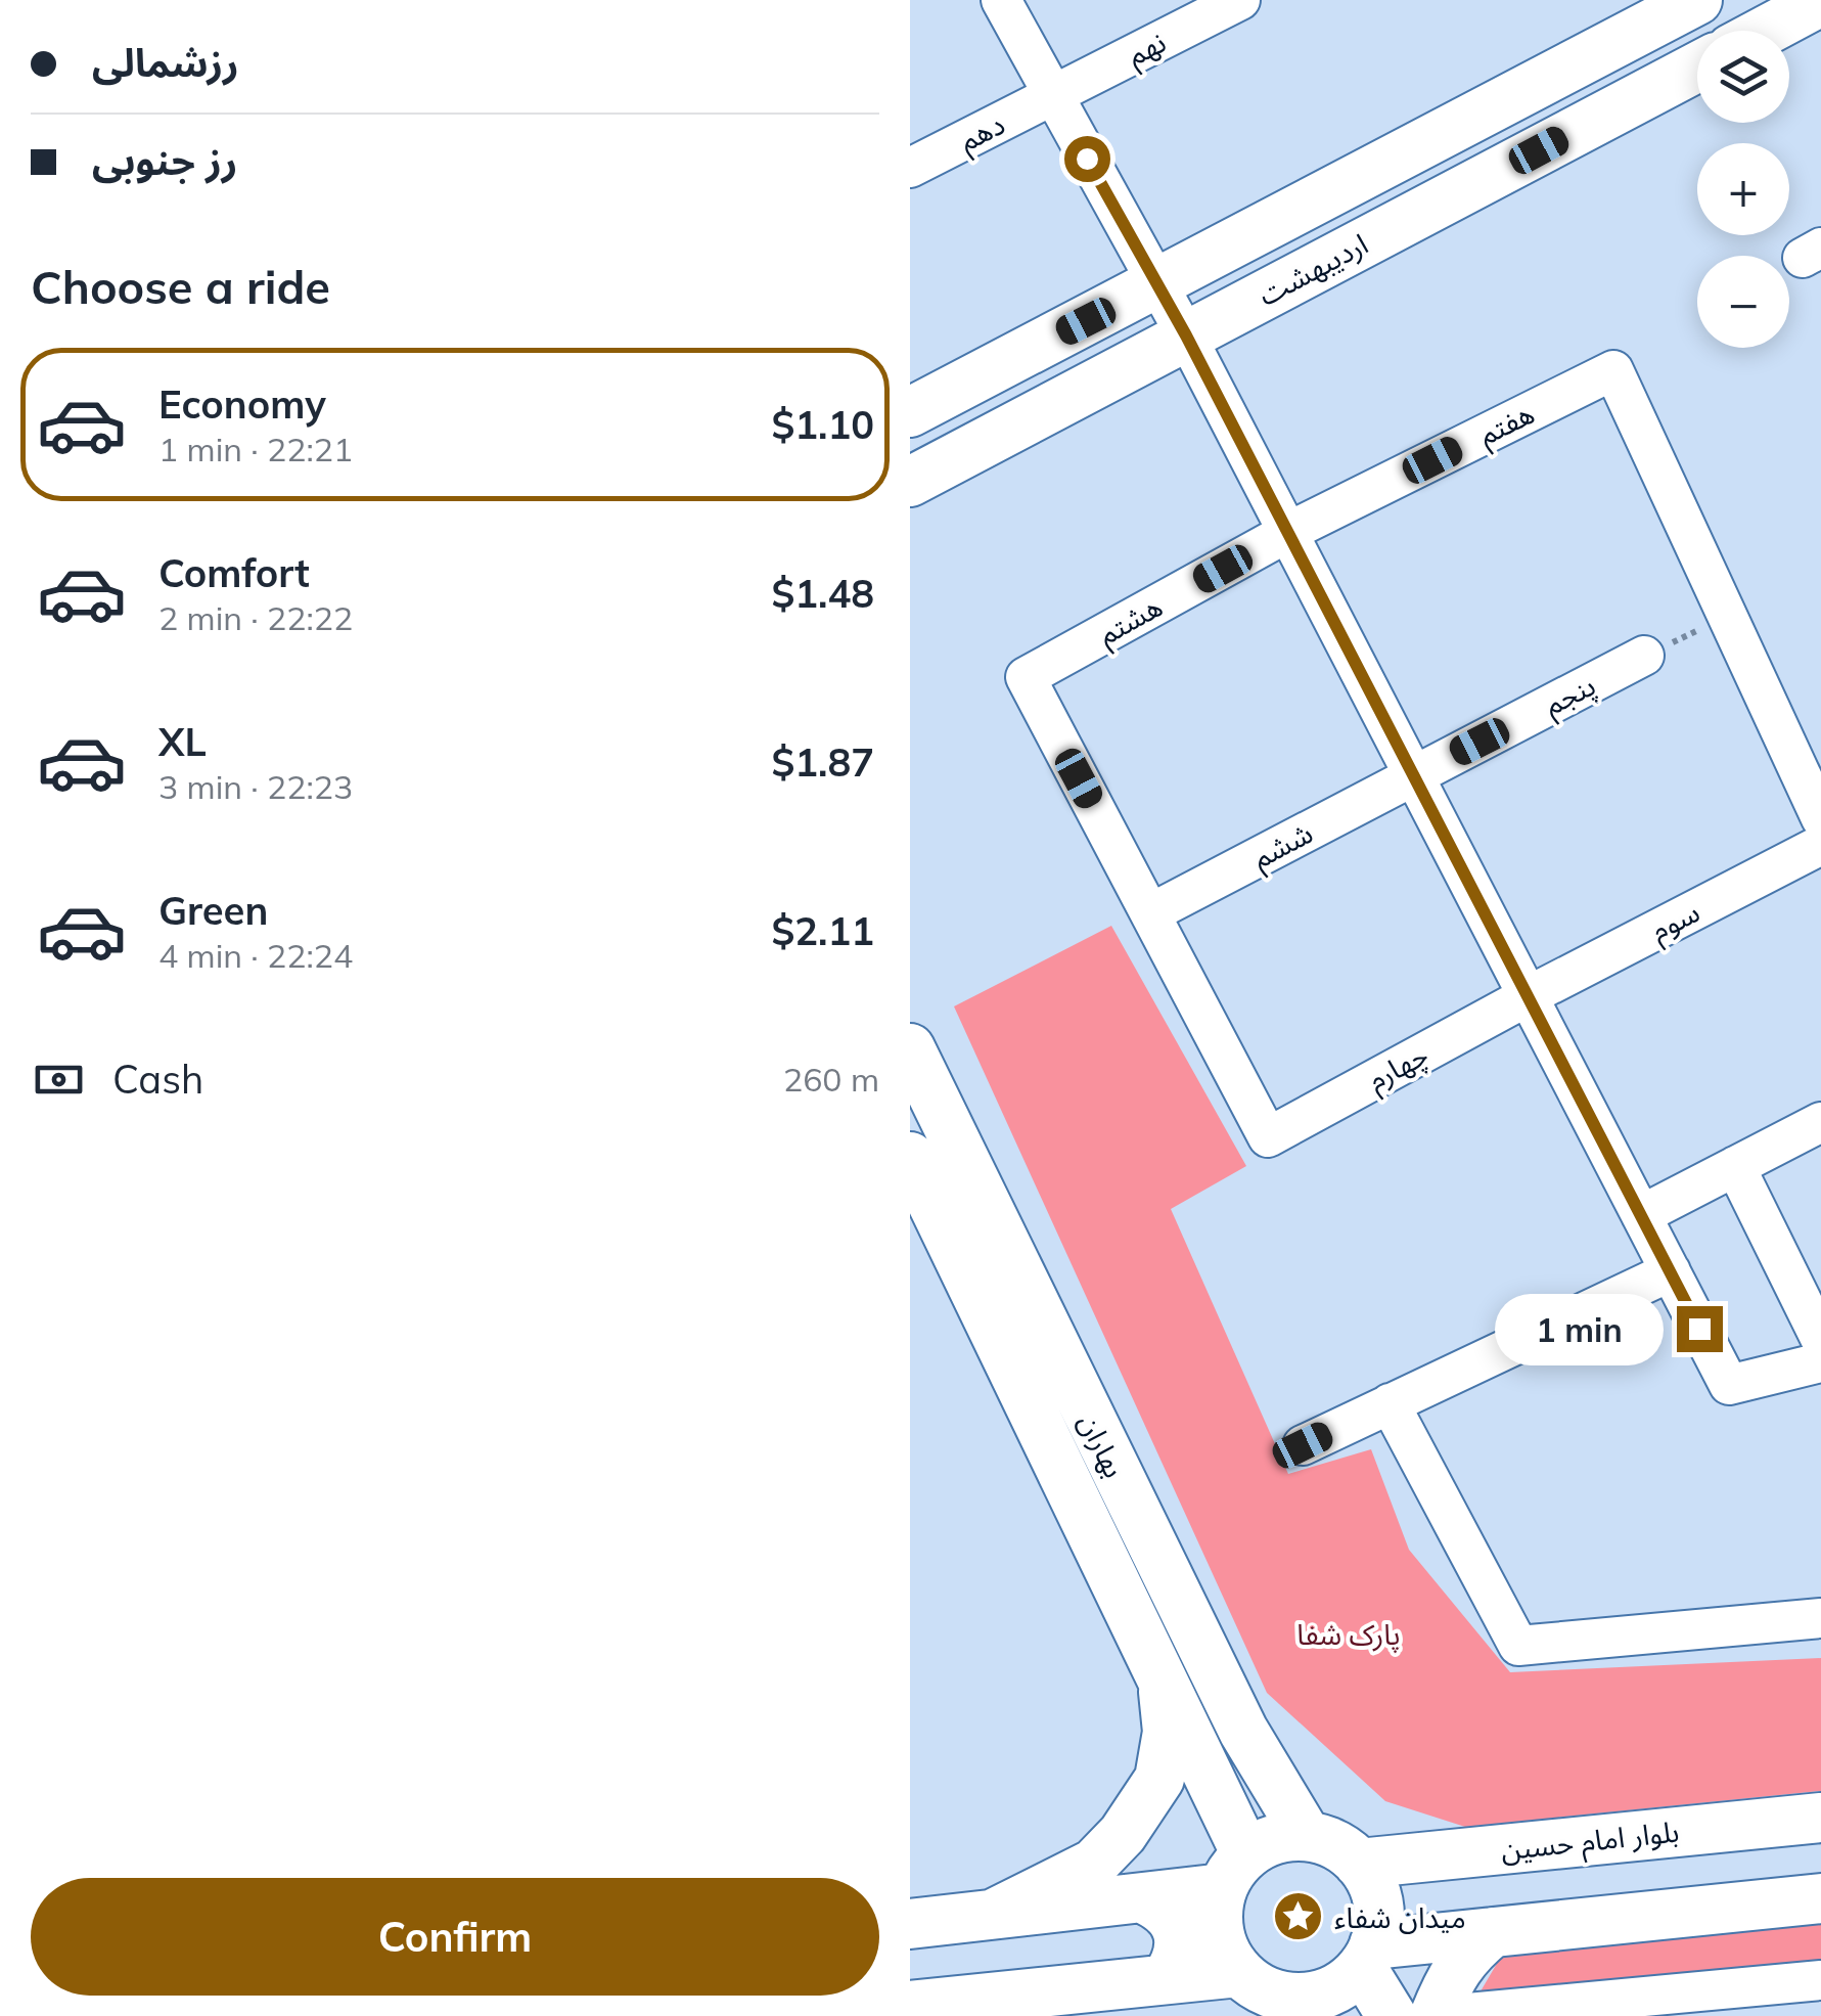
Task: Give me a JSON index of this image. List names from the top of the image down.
{
  "streets": {
    "street": [
      "نهم",
      "دهم",
      "اردیبهشت",
      "هفتم",
      "هشتم",
      "پنجم",
      "ششم",
      "سوم",
      "چهارم",
      "بهاران",
      "بلوار امام حسین"
    ]
  },
  "crossings": [
    ["نهم", "دهم"],
    ["هفتم", "هشتم"],
    ["هشتم", "ششم"],
    ["هشتم", "چهارم"],
    ["پنجم", "ششم"],
    ["ششم", "چهارم"],
    ["سوم", "چهارم"],
    ["بهاران", "بلوار امام حسین"]
  ],
  "parks": ["پارک شفا"],
  "places": {
    "place": ["میدان شفاء"]
  },
  "page": {
    "banner": ["رزشمالی", "رز جنوبی"],
    "map_buttons": ["+", "−"],
    "heading": "Choose a ride",
    "list": [
      {
        "name": "Economy",
        "note": "1 min · 22:21",
        "value": "$1.10"
      },
      {
        "name": "Comfort",
        "note": "2 min · 22:22",
        "value": "$1.48"
      },
      {
        "name": "XL",
        "note": "3 min · 22:23",
        "value": "$1.87"
      },
      {
        "name": "Green",
        "note": "4 min · 22:24",
        "value": "$2.11"
      }
    ],
    "pay": ["Cash", "260 m"],
    "bubble": "1 min",
    "buttons": "Confirm"
  }
}
